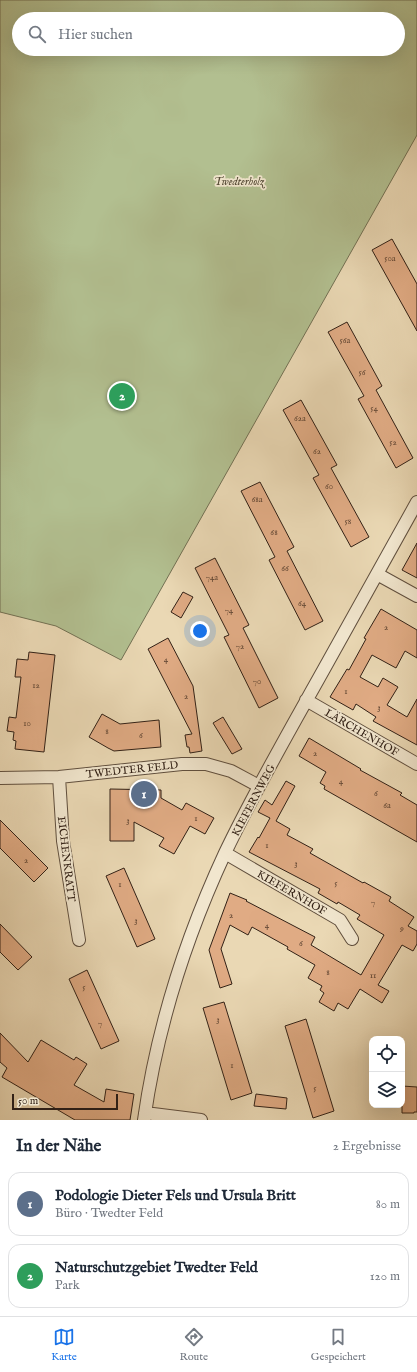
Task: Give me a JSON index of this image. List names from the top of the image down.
{
  "streets": {
    "street": [
      "LÄRCHENHOF",
      "TWEDTER FELD",
      "KIEFERNWEG",
      "EICHENKRATT",
      "KIEFERNHOF"
    ]
  },
  "crossings": [
    ["LÄRCHENHOF", "KIEFERNWEG"],
    ["TWEDTER FELD", "KIEFERNWEG"],
    ["TWEDTER FELD", "EICHENKRATT"],
    ["KIEFERNWEG", "KIEFERNHOF"]
  ],
  "parks": ["Twedterholz"],
  "house_numbers": [
    "50a",
    "56a",
    "56",
    "54",
    "62a",
    "52",
    "62",
    "60",
    "68a",
    "58",
    "68",
    "66",
    "74a",
    "64",
    "74",
    "2",
    "72",
    "4",
    "70",
    "12",
    "1",
    "2",
    "3",
    "10",
    "8",
    "6",
    "2",
    "4",
    "6",
    "6a",
    "1",
    "3",
    "1",
    "2",
    "3",
    "5",
    "1",
    "7",
    "2",
    "3",
    "4",
    "9",
    "6",
    "8",
    "11",
    "5",
    "3",
    "7",
    "1",
    "5"
  ],
  "scale_bar": "50 m",
  "page": {
    "search": "Hier suchen",
    "pins": ["2", "1"],
    "scale": "50 m",
    "heading": ["In der Nähe", "2 Ergebnisse"],
    "list": [
      {
        "mark": "1",
        "name": "Podologie Dieter Fels und Ursula Britt",
        "note": "Büro · Twedter Feld",
        "value": "80 m"
      },
      {
        "mark": "2",
        "name": "Naturschutzgebiet Twedter Feld",
        "note": "Park",
        "value": "120 m"
      }
    ],
    "nav": ["Karte", "Route", "Gespeichert"]
  }
}
